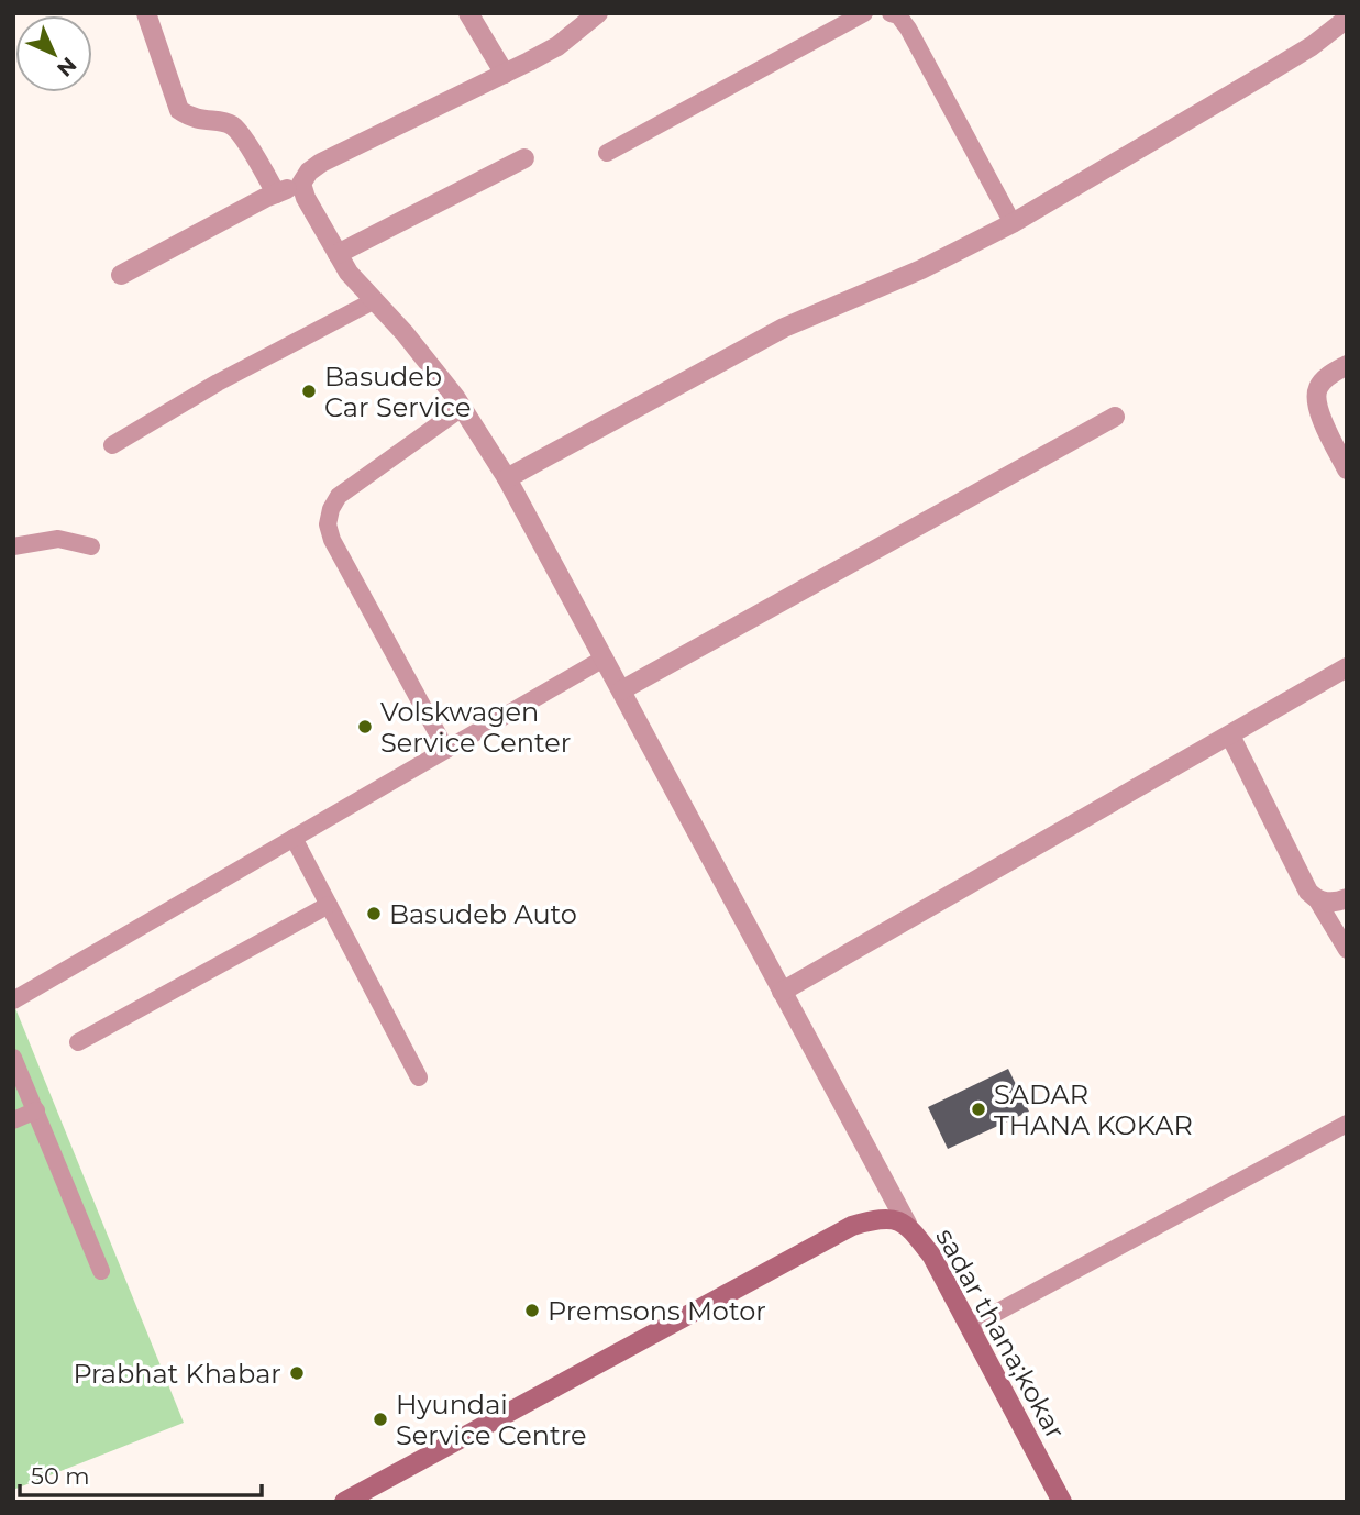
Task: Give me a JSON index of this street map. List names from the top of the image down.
{
  "streets": {
    "street": ["sadar thana;kokar"]
  },
  "places": [
    "Basudeb Car Service",
    "Volskwagen Service Center",
    "Basudeb Auto",
    "SADAR THANA KOKAR",
    "Premsons Motor",
    "Prabhat Khabar",
    "Hyundai Service Centre"
  ],
  "scale_bar": "50 m",
  "north": "bottom right"
}
